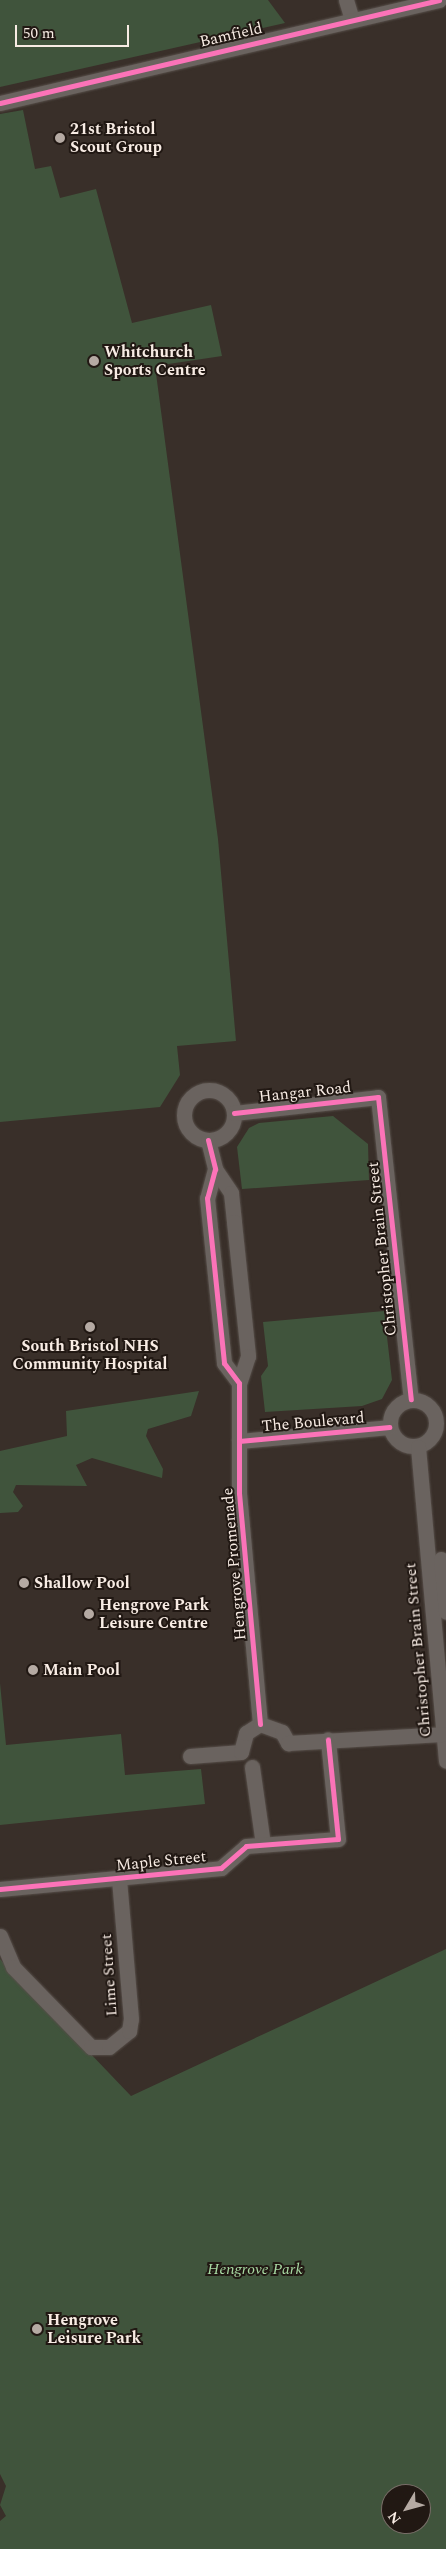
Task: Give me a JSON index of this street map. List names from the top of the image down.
{
  "streets": {
    "street": [
      "Bamfield",
      "Hangar Road",
      "Christopher Brain Street",
      "The Boulevard",
      "Hengrove Promenade",
      "Maple Street",
      "Lime Street"
    ]
  },
  "crossings": [
    ["Hangar Road", "Christopher Brain Street"],
    ["Hangar Road", "Hengrove Promenade"],
    ["Christopher Brain Street", "The Boulevard"],
    ["The Boulevard", "Hengrove Promenade"],
    ["Maple Street", "Lime Street"]
  ],
  "parks": ["Hengrove Park"],
  "places": [
    "21st Bristol Scout Group",
    "Whitchurch Sports Centre",
    "South Bristol NHS Community Hospital",
    "Shallow Pool",
    "Hengrove Park Leisure Centre",
    "Main Pool",
    "Hengrove Leisure Park"
  ],
  "scale_bar": "50 m",
  "north": "bottom left"
}
